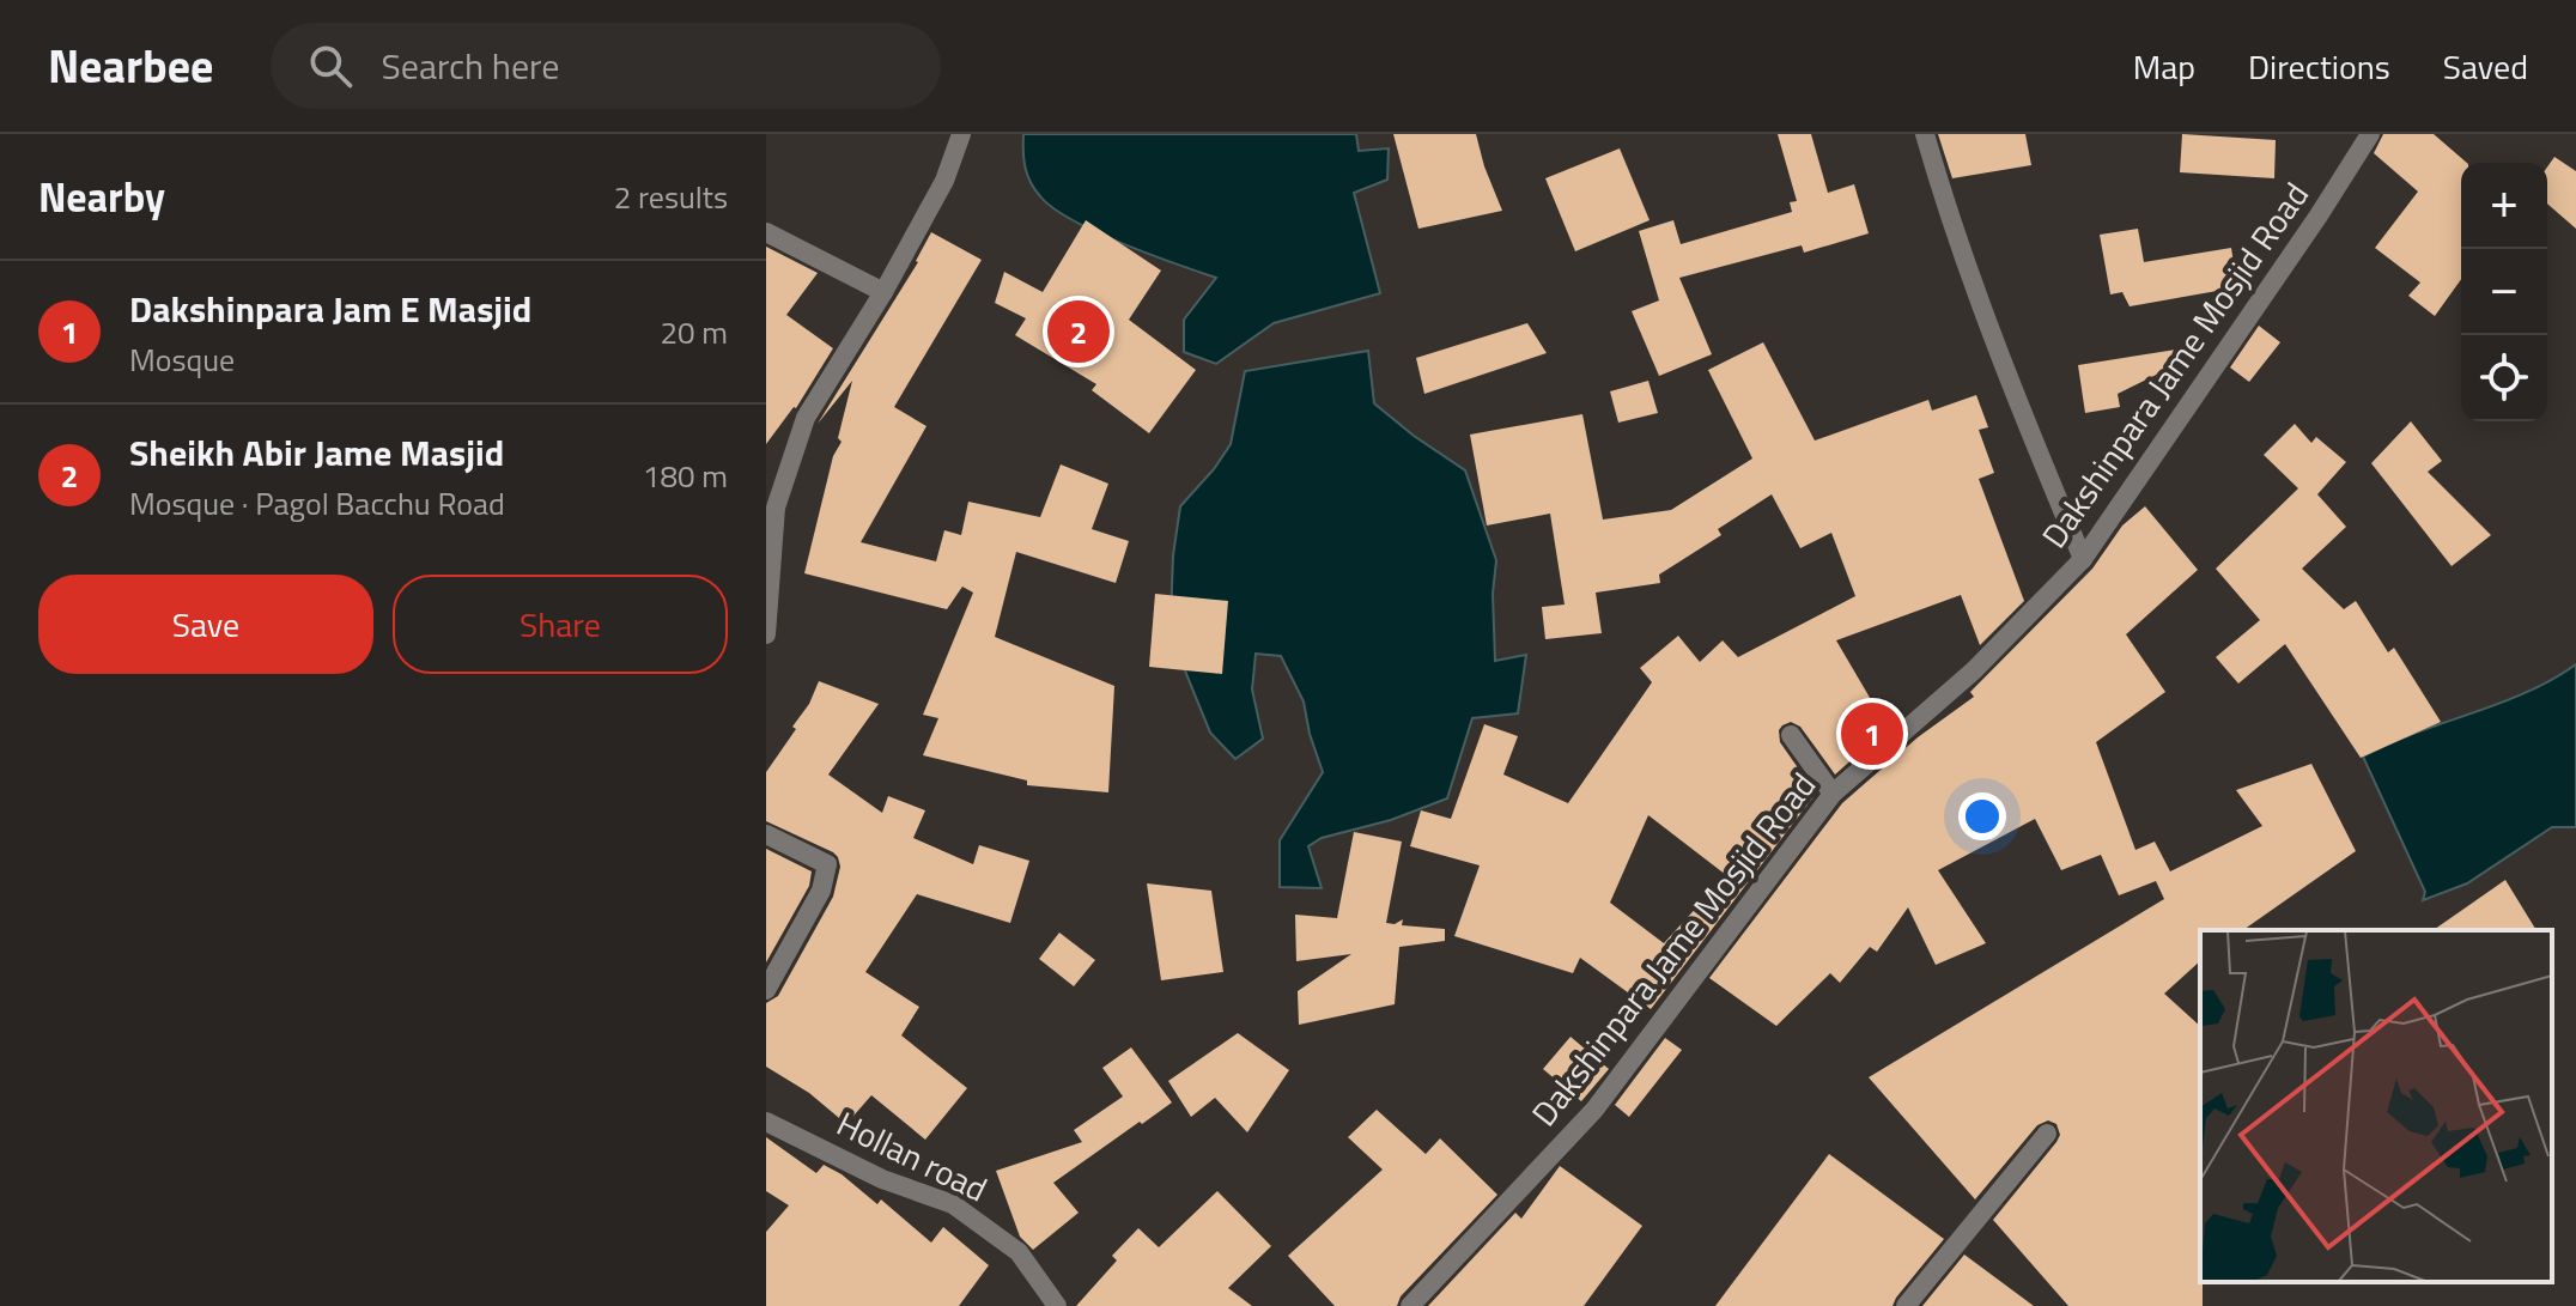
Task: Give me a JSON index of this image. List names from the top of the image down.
{
  "streets": {
    "street": ["Dakshinpara Jame Mosjid Road", "Hollan road"]
  },
  "page": {
    "header": "Nearbee",
    "search": "Search here",
    "nav": ["Map", "Directions", "Saved"],
    "heading": ["Nearby", "2 results"],
    "map_buttons": ["+", "−"],
    "list": [
      {
        "mark": "1",
        "name": "Dakshinpara Jam E Masjid",
        "note": "Mosque",
        "value": "20 m"
      },
      {
        "mark": "2",
        "name": "Sheikh Abir Jame Masjid",
        "note": "Mosque · Pagol Bacchu Road",
        "value": "180 m"
      }
    ],
    "pins": ["2", "1"],
    "buttons": ["Save", "Share"]
  }
}
